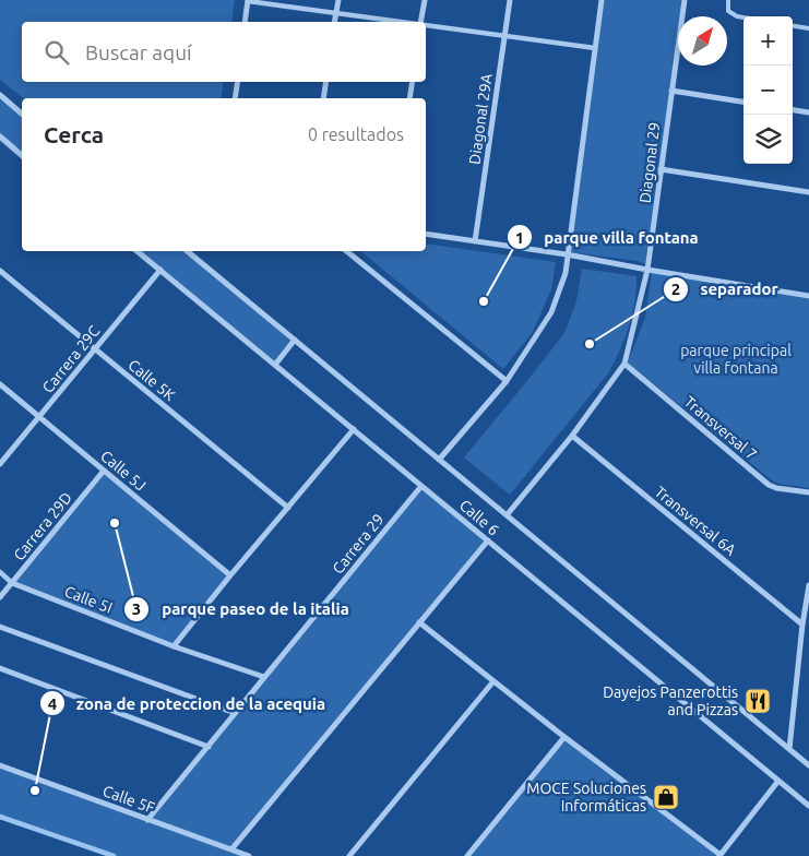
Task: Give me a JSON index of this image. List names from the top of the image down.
{
  "streets": {
    "street": [
      "Diagonal 29A",
      "Diagonal 29",
      "Carrera 29C",
      "Calle 5K",
      "Transversal 7",
      "Calle 5J",
      "Calle 6",
      "Transversal 6A",
      "Carrera 29D",
      "Carrera 29",
      "Calle 5I",
      "Calle 5F"
    ]
  },
  "crossings": [
    ["Diagonal 29", "Transversal 7"],
    ["Diagonal 29", "Calle 6"],
    ["Diagonal 29", "Transversal 6A"],
    ["Carrera 29C", "Calle 5K"],
    ["Carrera 29C", "Calle 5J"],
    ["Carrera 29C", "Calle 6"],
    ["Calle 5J", "Carrera 29D"],
    ["Calle 6", "Carrera 29"],
    ["Carrera 29D", "Calle 5I"],
    ["Carrera 29", "Calle 5I"],
    ["Carrera 29", "Calle 5F"]
  ],
  "parks": ["parque principal villa fontana"],
  "places": {
    "other": [
      "parque villa fontana",
      "separador",
      "parque paseo de la italia",
      "zona de proteccion de la acequia"
    ],
    "restaurant": ["Dayejos Panzerottis and Pizzas"],
    "shop": ["MOCE Soluciones Informáticas"]
  },
  "north": "top right",
  "page": {
    "map_buttons": ["+", "−"],
    "search": "Buscar aquí",
    "heading": ["Cerca", "0 resultados"]
  }
}
